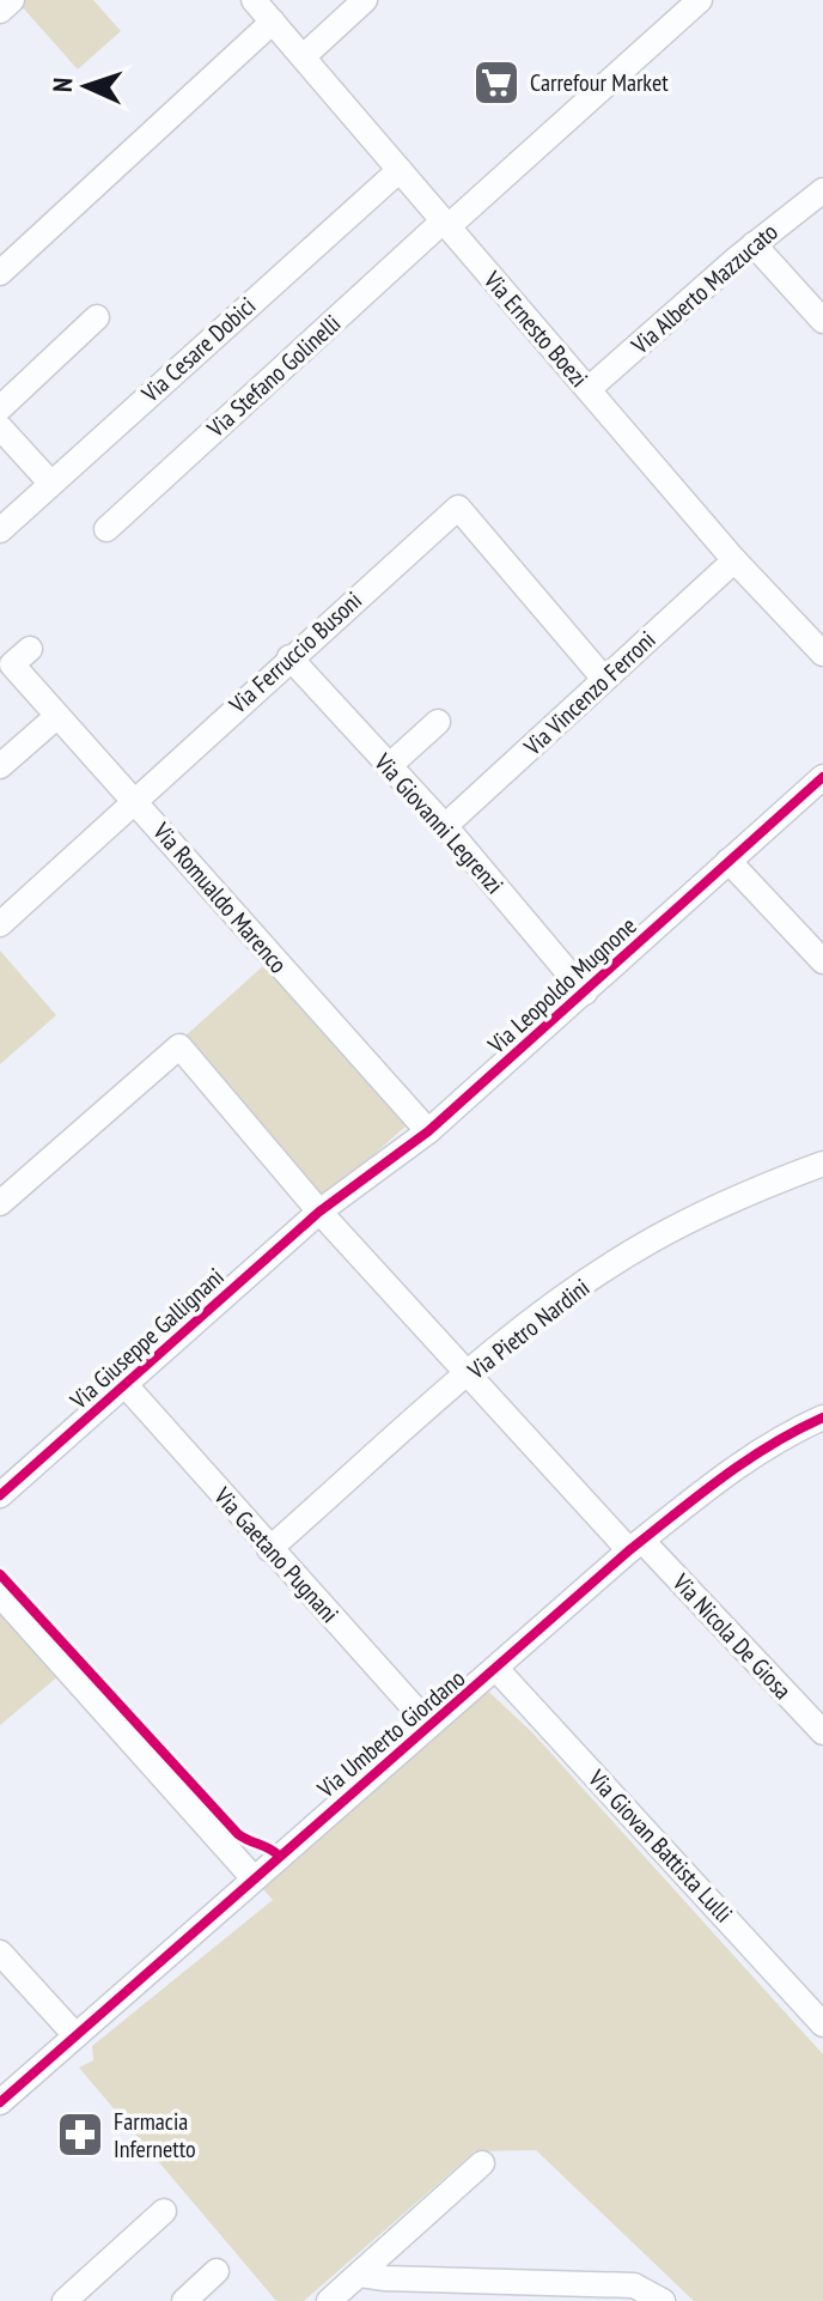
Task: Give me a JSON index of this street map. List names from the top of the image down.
{
  "streets": {
    "street": [
      "Via Alberto Mazzucato",
      "Via Ernesto Boezi",
      "Via Cesare Dobici",
      "Via Stefano Golinelli",
      "Via Ferruccio Busoni",
      "Via Vincenzo Ferroni",
      "Via Giovanni Legrenzi",
      "Via Romualdo Marenco",
      "Via Leopoldo Mugnone",
      "Via Pietro Nardini",
      "Via Giuseppe Gallignani",
      "Via Gaetano Pugnani",
      "Via Nicola De Giosa",
      "Via Umberto Giordano",
      "Via Giovan Battista Lulli"
    ]
  },
  "crossings": [
    ["Via Alberto Mazzucato", "Via Ernesto Boezi"],
    ["Via Ernesto Boezi", "Via Cesare Dobici"],
    ["Via Ernesto Boezi", "Via Stefano Golinelli"],
    ["Via Ernesto Boezi", "Via Vincenzo Ferroni"],
    ["Via Ferruccio Busoni", "Via Vincenzo Ferroni"],
    ["Via Ferruccio Busoni", "Via Giovanni Legrenzi"],
    ["Via Ferruccio Busoni", "Via Romualdo Marenco"],
    ["Via Vincenzo Ferroni", "Via Giovanni Legrenzi"],
    ["Via Giovanni Legrenzi", "Via Leopoldo Mugnone"],
    ["Via Romualdo Marenco", "Via Leopoldo Mugnone"],
    ["Via Leopoldo Mugnone", "Via Giuseppe Gallignani"],
    ["Via Leopoldo Mugnone", "Via Nicola De Giosa"],
    ["Via Pietro Nardini", "Via Gaetano Pugnani"],
    ["Via Pietro Nardini", "Via Nicola De Giosa"],
    ["Via Giuseppe Gallignani", "Via Gaetano Pugnani"],
    ["Via Giuseppe Gallignani", "Via Nicola De Giosa"],
    ["Via Gaetano Pugnani", "Via Umberto Giordano"],
    ["Via Nicola De Giosa", "Via Umberto Giordano"],
    ["Via Umberto Giordano", "Via Giovan Battista Lulli"]
  ],
  "places": {
    "supermarket": ["Carrefour Market"],
    "pharmacy": ["Farmacia Infernetto"]
  },
  "north": "left"
}
